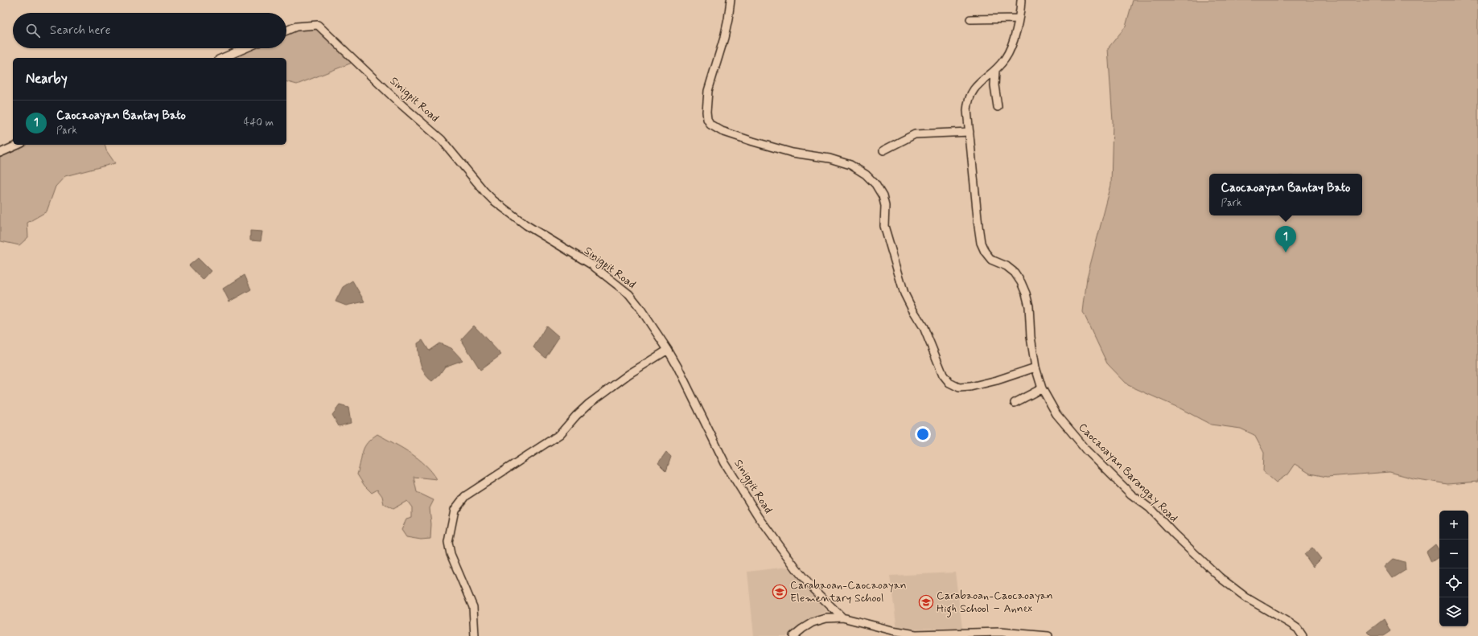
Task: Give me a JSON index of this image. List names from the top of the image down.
{
  "streets": {
    "street": ["Sinigpit Road", "Caocaoayan Barangay Road"]
  },
  "places": {
    "school or university": ["Carabaoan-Caocaoayan Elementary School", "Carabaoan-Caocaoayan High School – Annex"]
  },
  "page": {
    "search": "Search here",
    "heading": "Nearby",
    "list": [
      {
        "mark": "1",
        "name": "Caocaoayan Bantay Bato",
        "note": "Park",
        "value": "440 m"
      }
    ],
    "popup": ["Caocaoayan Bantay Bato", "Park"],
    "pins": "1",
    "map_buttons": ["+", "−"]
  }
}
